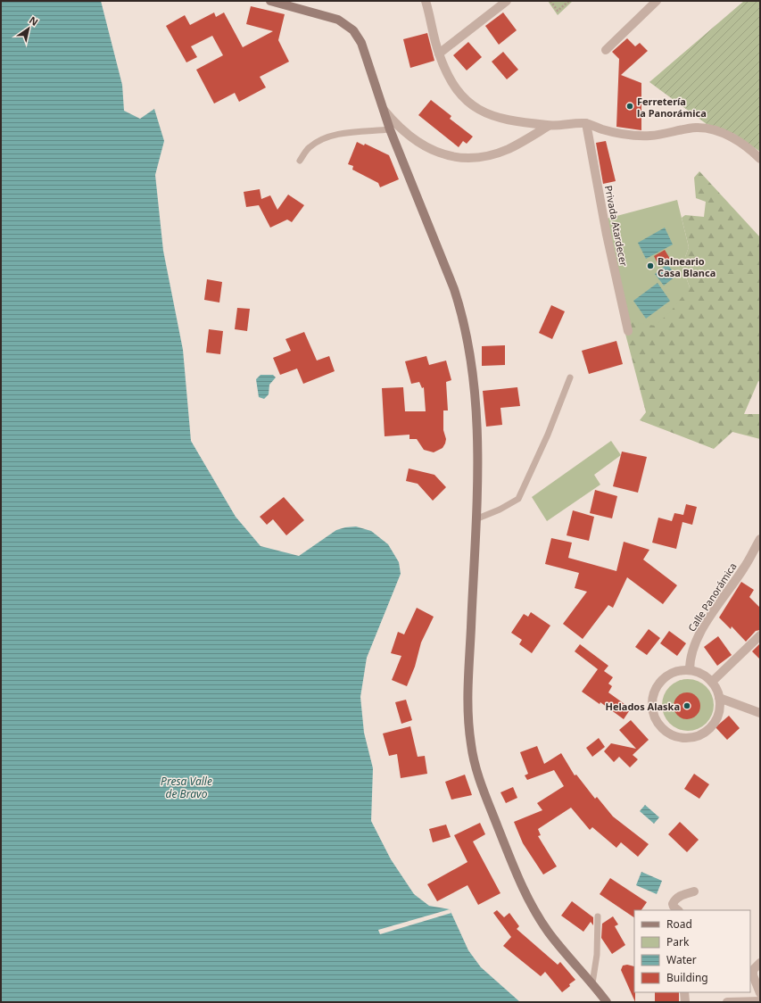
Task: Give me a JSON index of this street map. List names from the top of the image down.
{
  "streets": {
    "street": ["Privada Atardecer", "Calle Panorámica"]
  },
  "water": ["Presa Valle de Bravo"],
  "places": ["Ferretería la Panorámica", "Balneario Casa Blanca", "Helados Alaska"],
  "legend": [
    "Road",
    "Park",
    "Water",
    "Building"
  ],
  "north": "top right"
}
